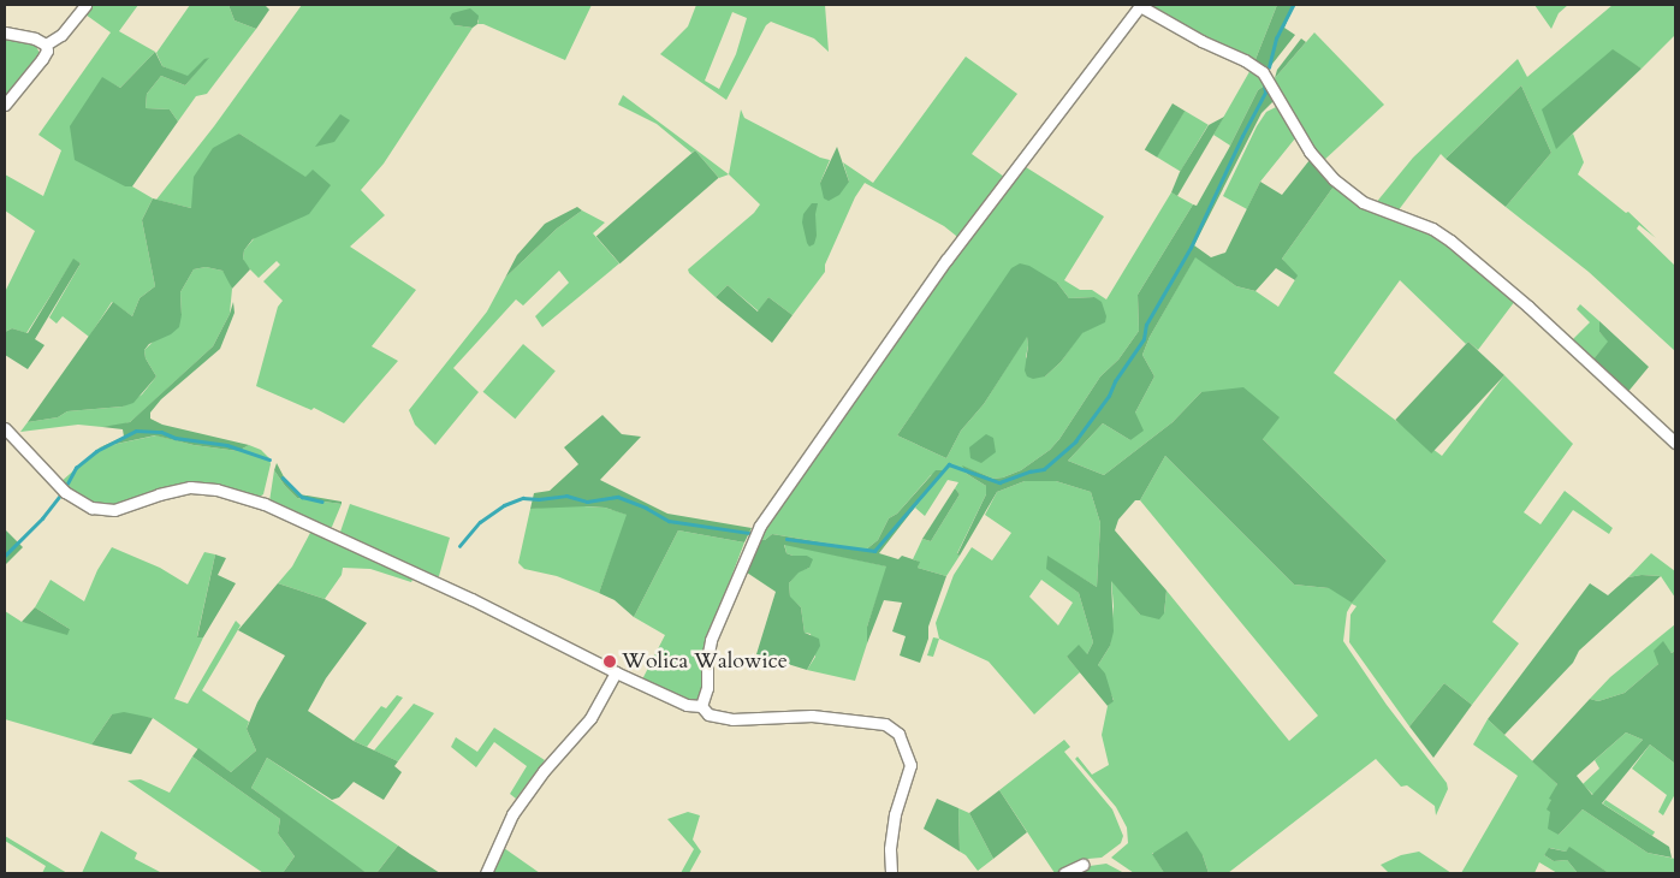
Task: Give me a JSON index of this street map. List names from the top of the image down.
{
  "places": ["Wolica Walowice"]
}
